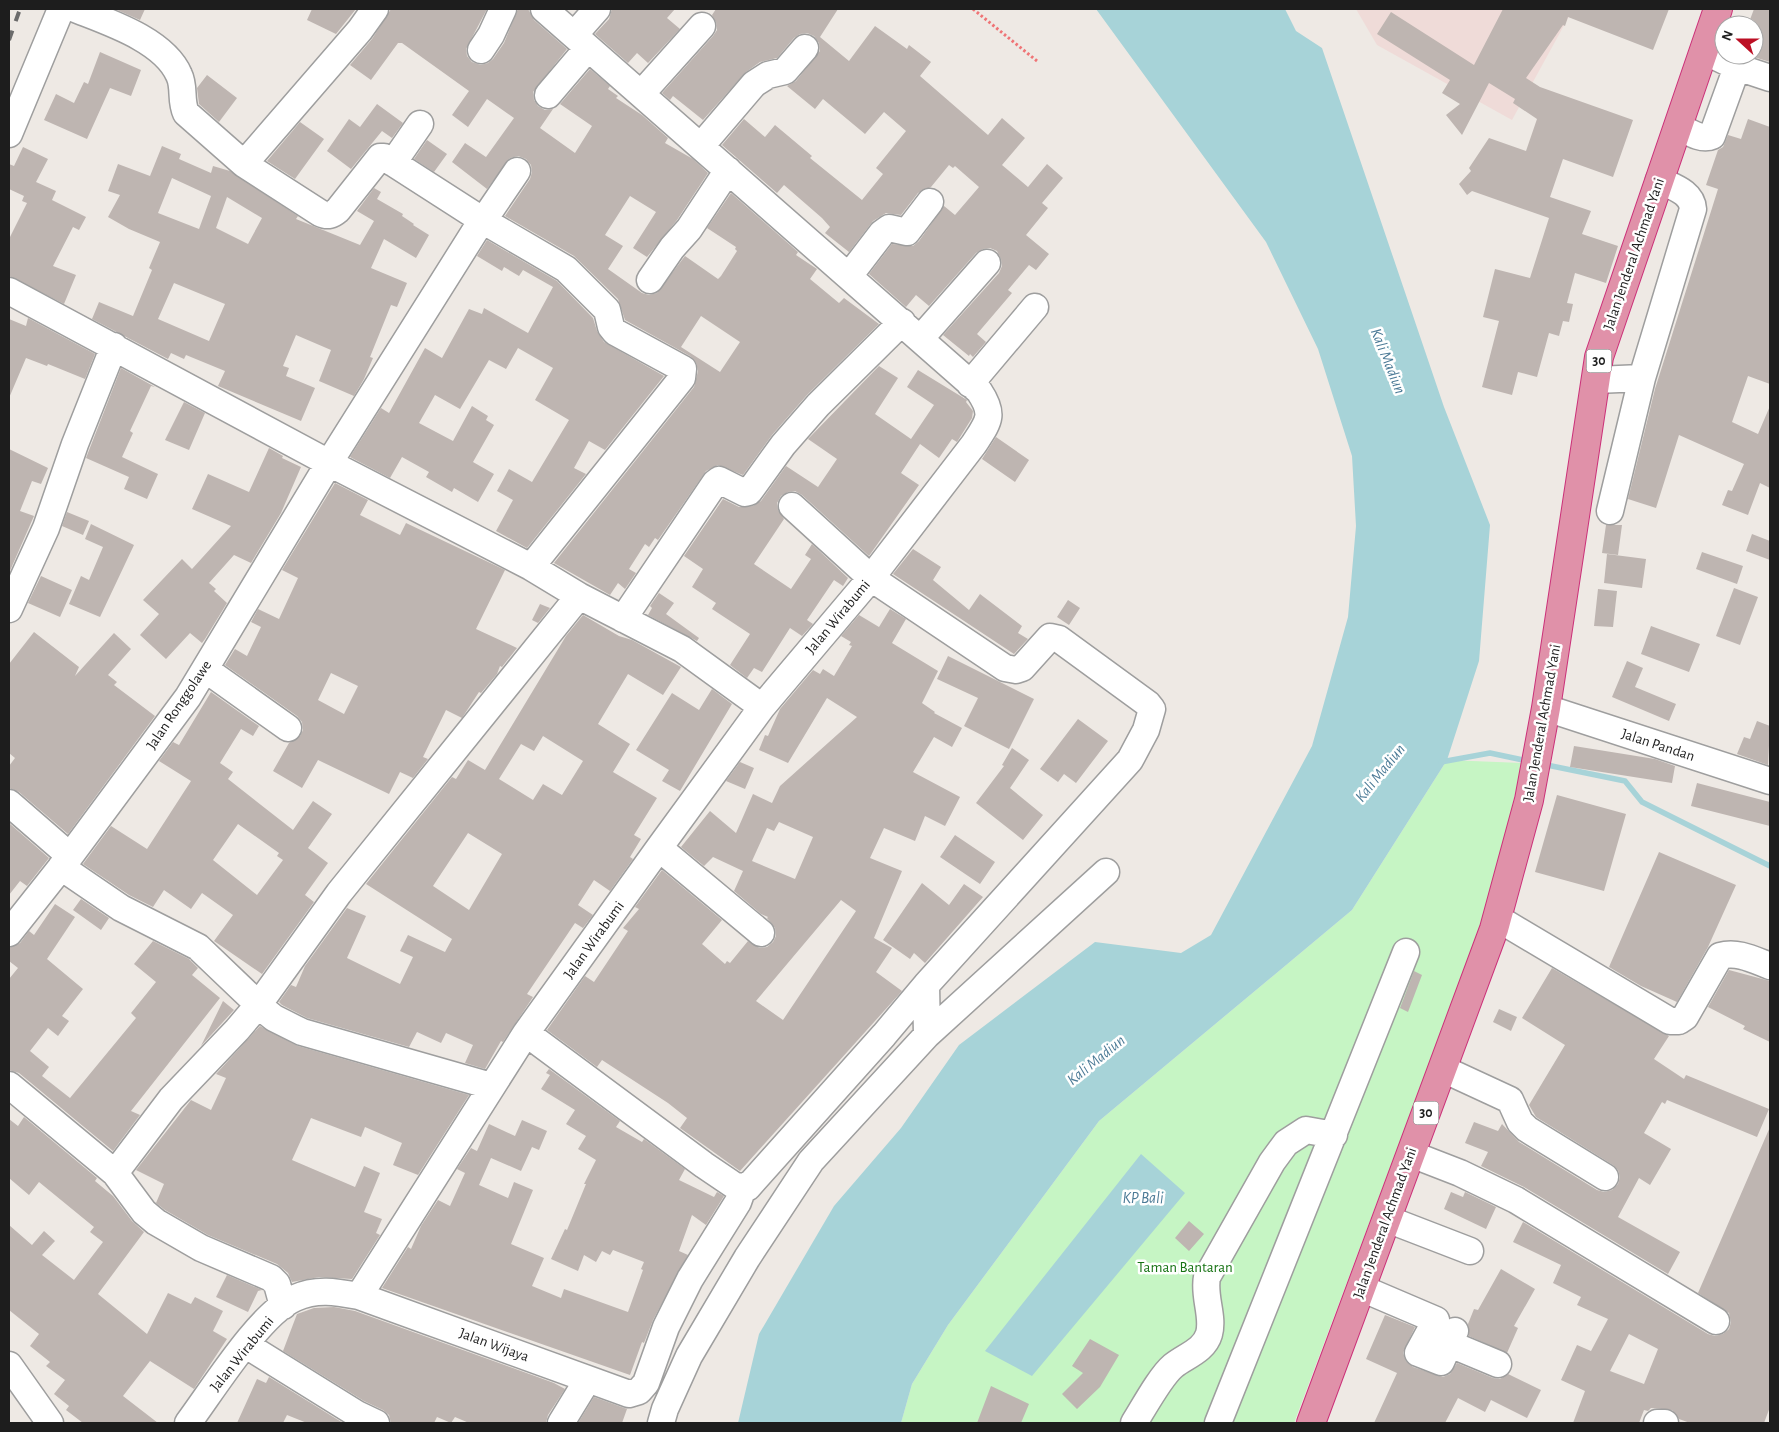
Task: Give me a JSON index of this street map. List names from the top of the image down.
{
  "streets": {
    "highway": ["Jalan Jenderal Achmad Yani", "30"],
    "street": [
      "Jalan Wirabumi",
      "Jalan Ronggolawe",
      "Jalan Pandan",
      "Jalan Wijaya"
    ]
  },
  "crossings": [
    ["Jalan Jenderal Achmad Yani", "Jalan Pandan"],
    ["Jalan Wirabumi", "Jalan Wijaya"]
  ],
  "water": ["Kali Madiun", "KP Bali"],
  "parks": ["Taman Bantaran"],
  "north": "left"
}
